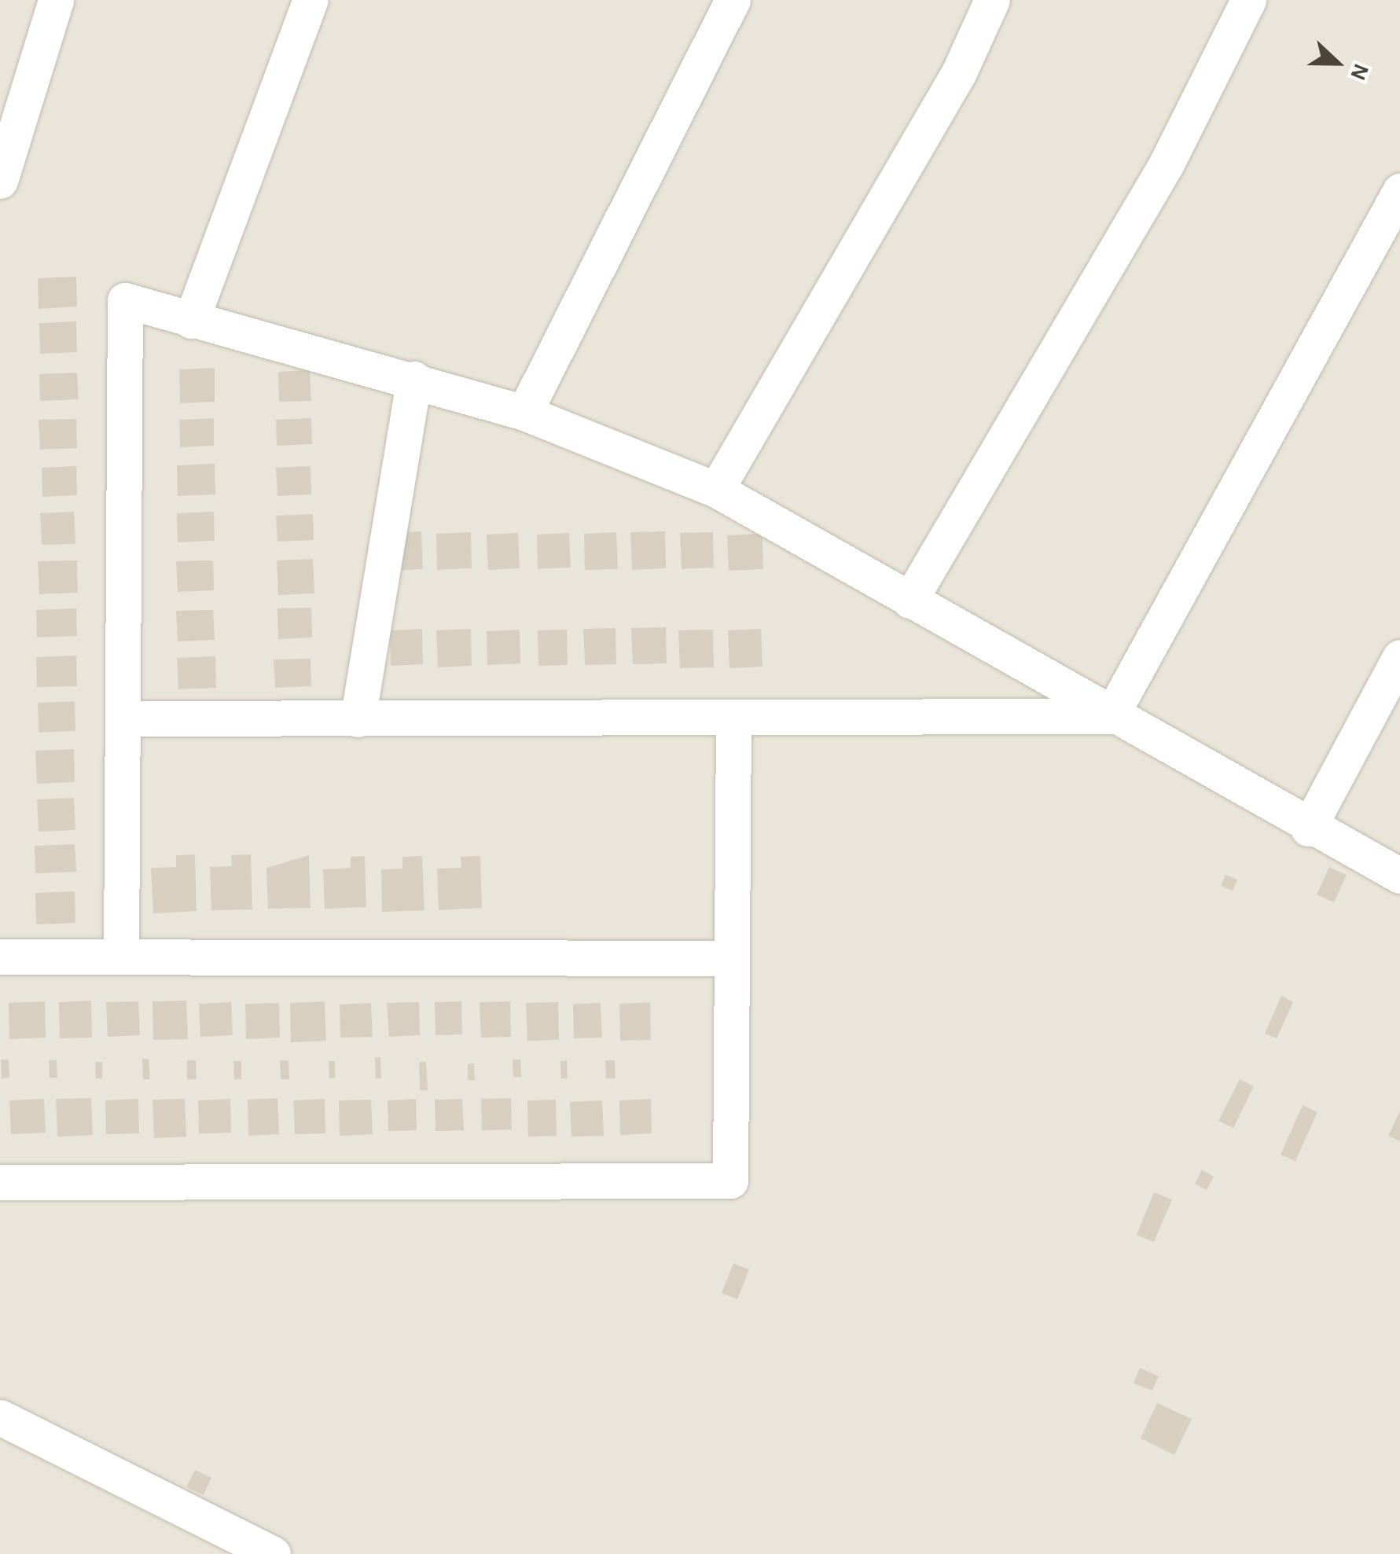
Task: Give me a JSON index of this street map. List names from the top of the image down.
{
  "north": "right"
}
